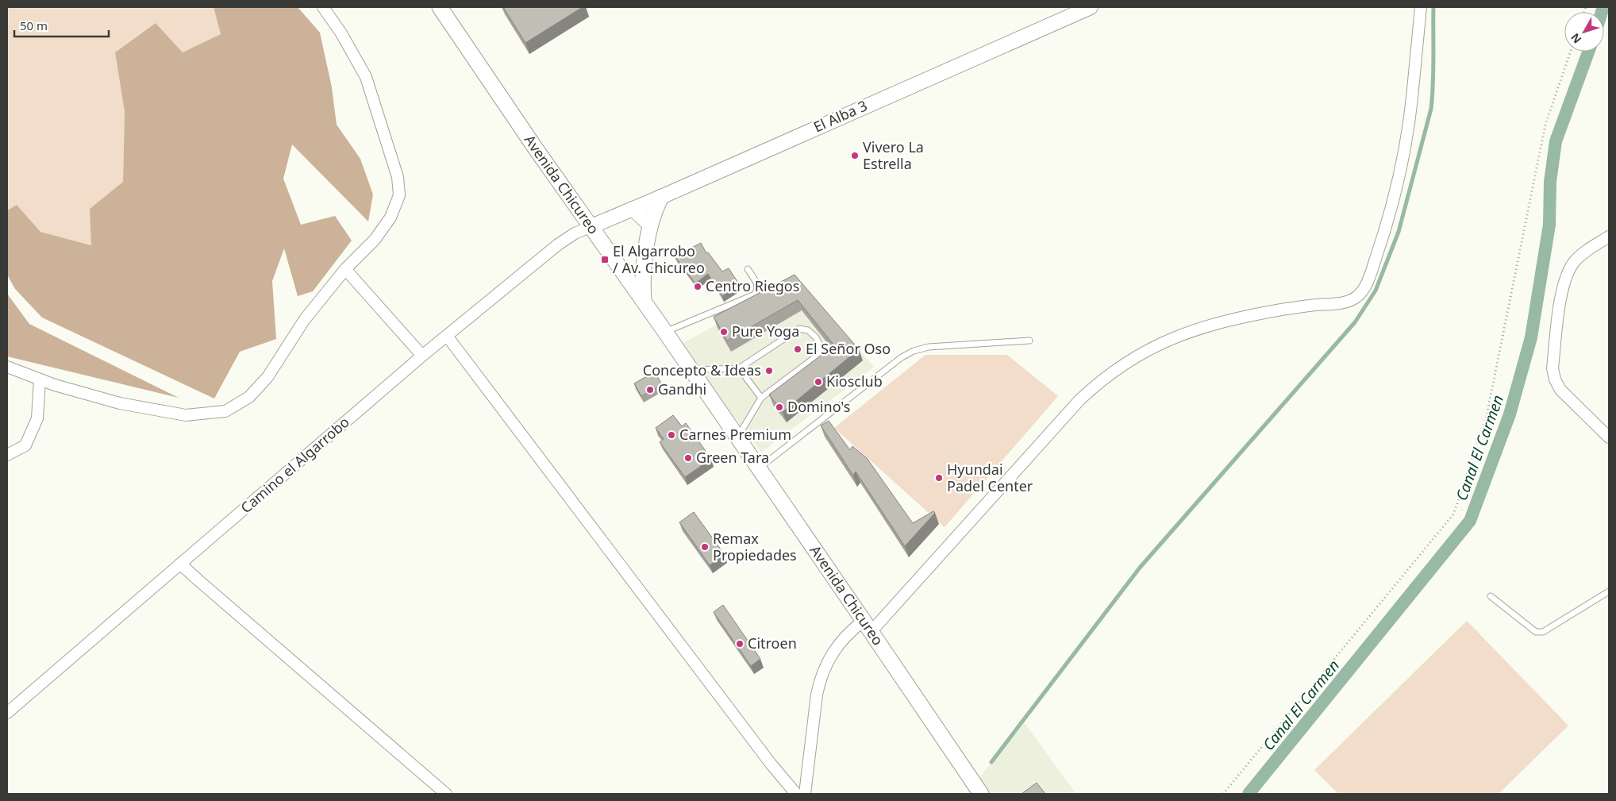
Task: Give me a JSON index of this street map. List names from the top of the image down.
{
  "streets": {
    "main road": ["Avenida Chicureo"],
    "street": ["El Alba 3", "Camino el Algarrobo"]
  },
  "crossings": [
    ["El Alba 3", "Avenida Chicureo"],
    ["El Alba 3", "Camino el Algarrobo"],
    ["Avenida Chicureo", "Camino el Algarrobo"]
  ],
  "water": ["Canal El Carmen"],
  "places": {
    "other": [
      "Vivero La Estrella",
      "Centro Riegos",
      "Pure Yoga",
      "El Señor Oso",
      "Concepto & Ideas",
      "Kiosclub",
      "Gandhi",
      "Domino's",
      "Carnes Premium",
      "Green Tara",
      "Hyundai Padel Center",
      "Remax Propiedades",
      "Citroen"
    ],
    "transit": ["El Algarrobo / Av. Chicureo"]
  },
  "scale_bar": "50 m",
  "north": "bottom left"
}
